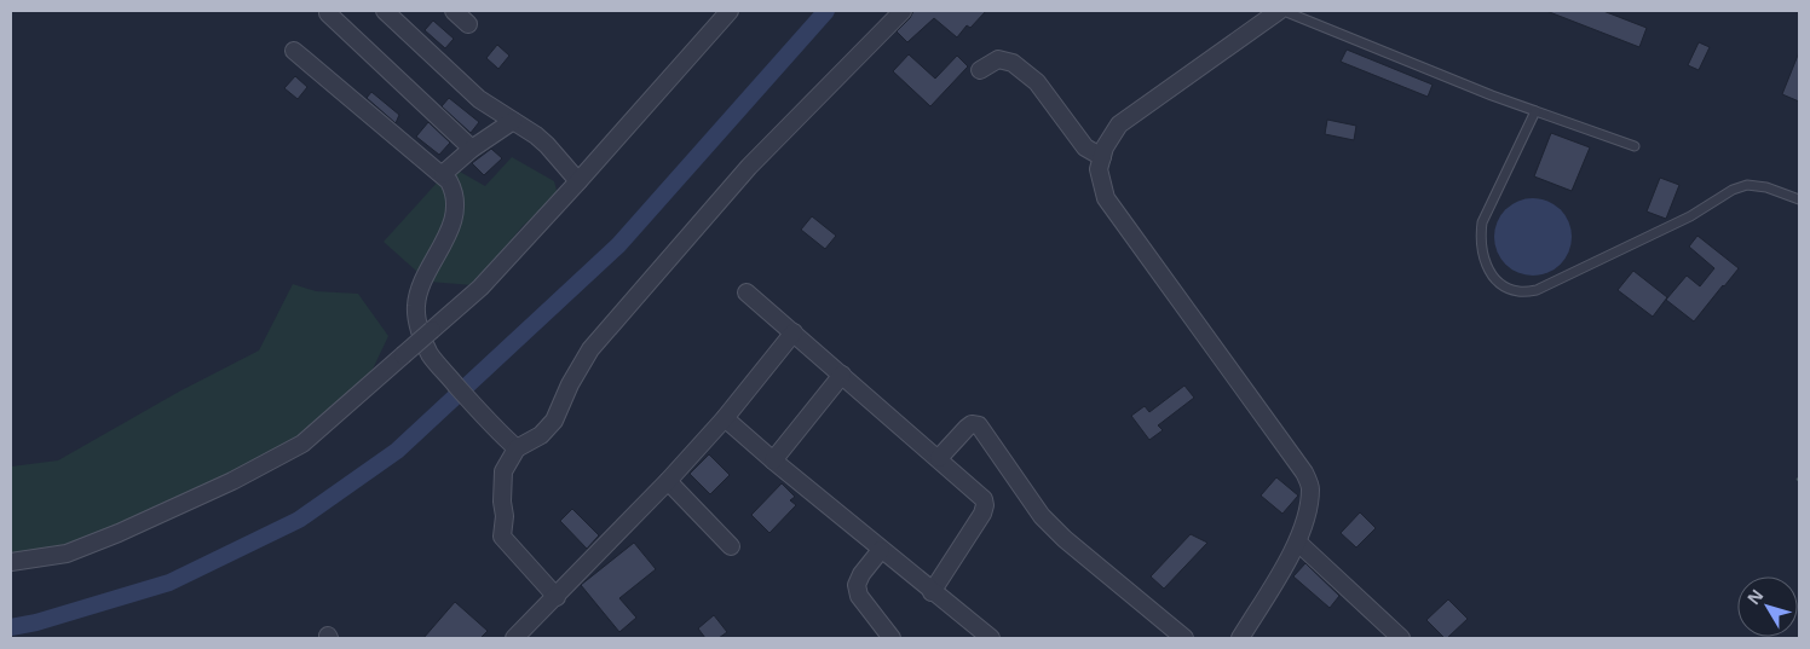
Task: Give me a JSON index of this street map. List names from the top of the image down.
{
  "north": "top left"
}
